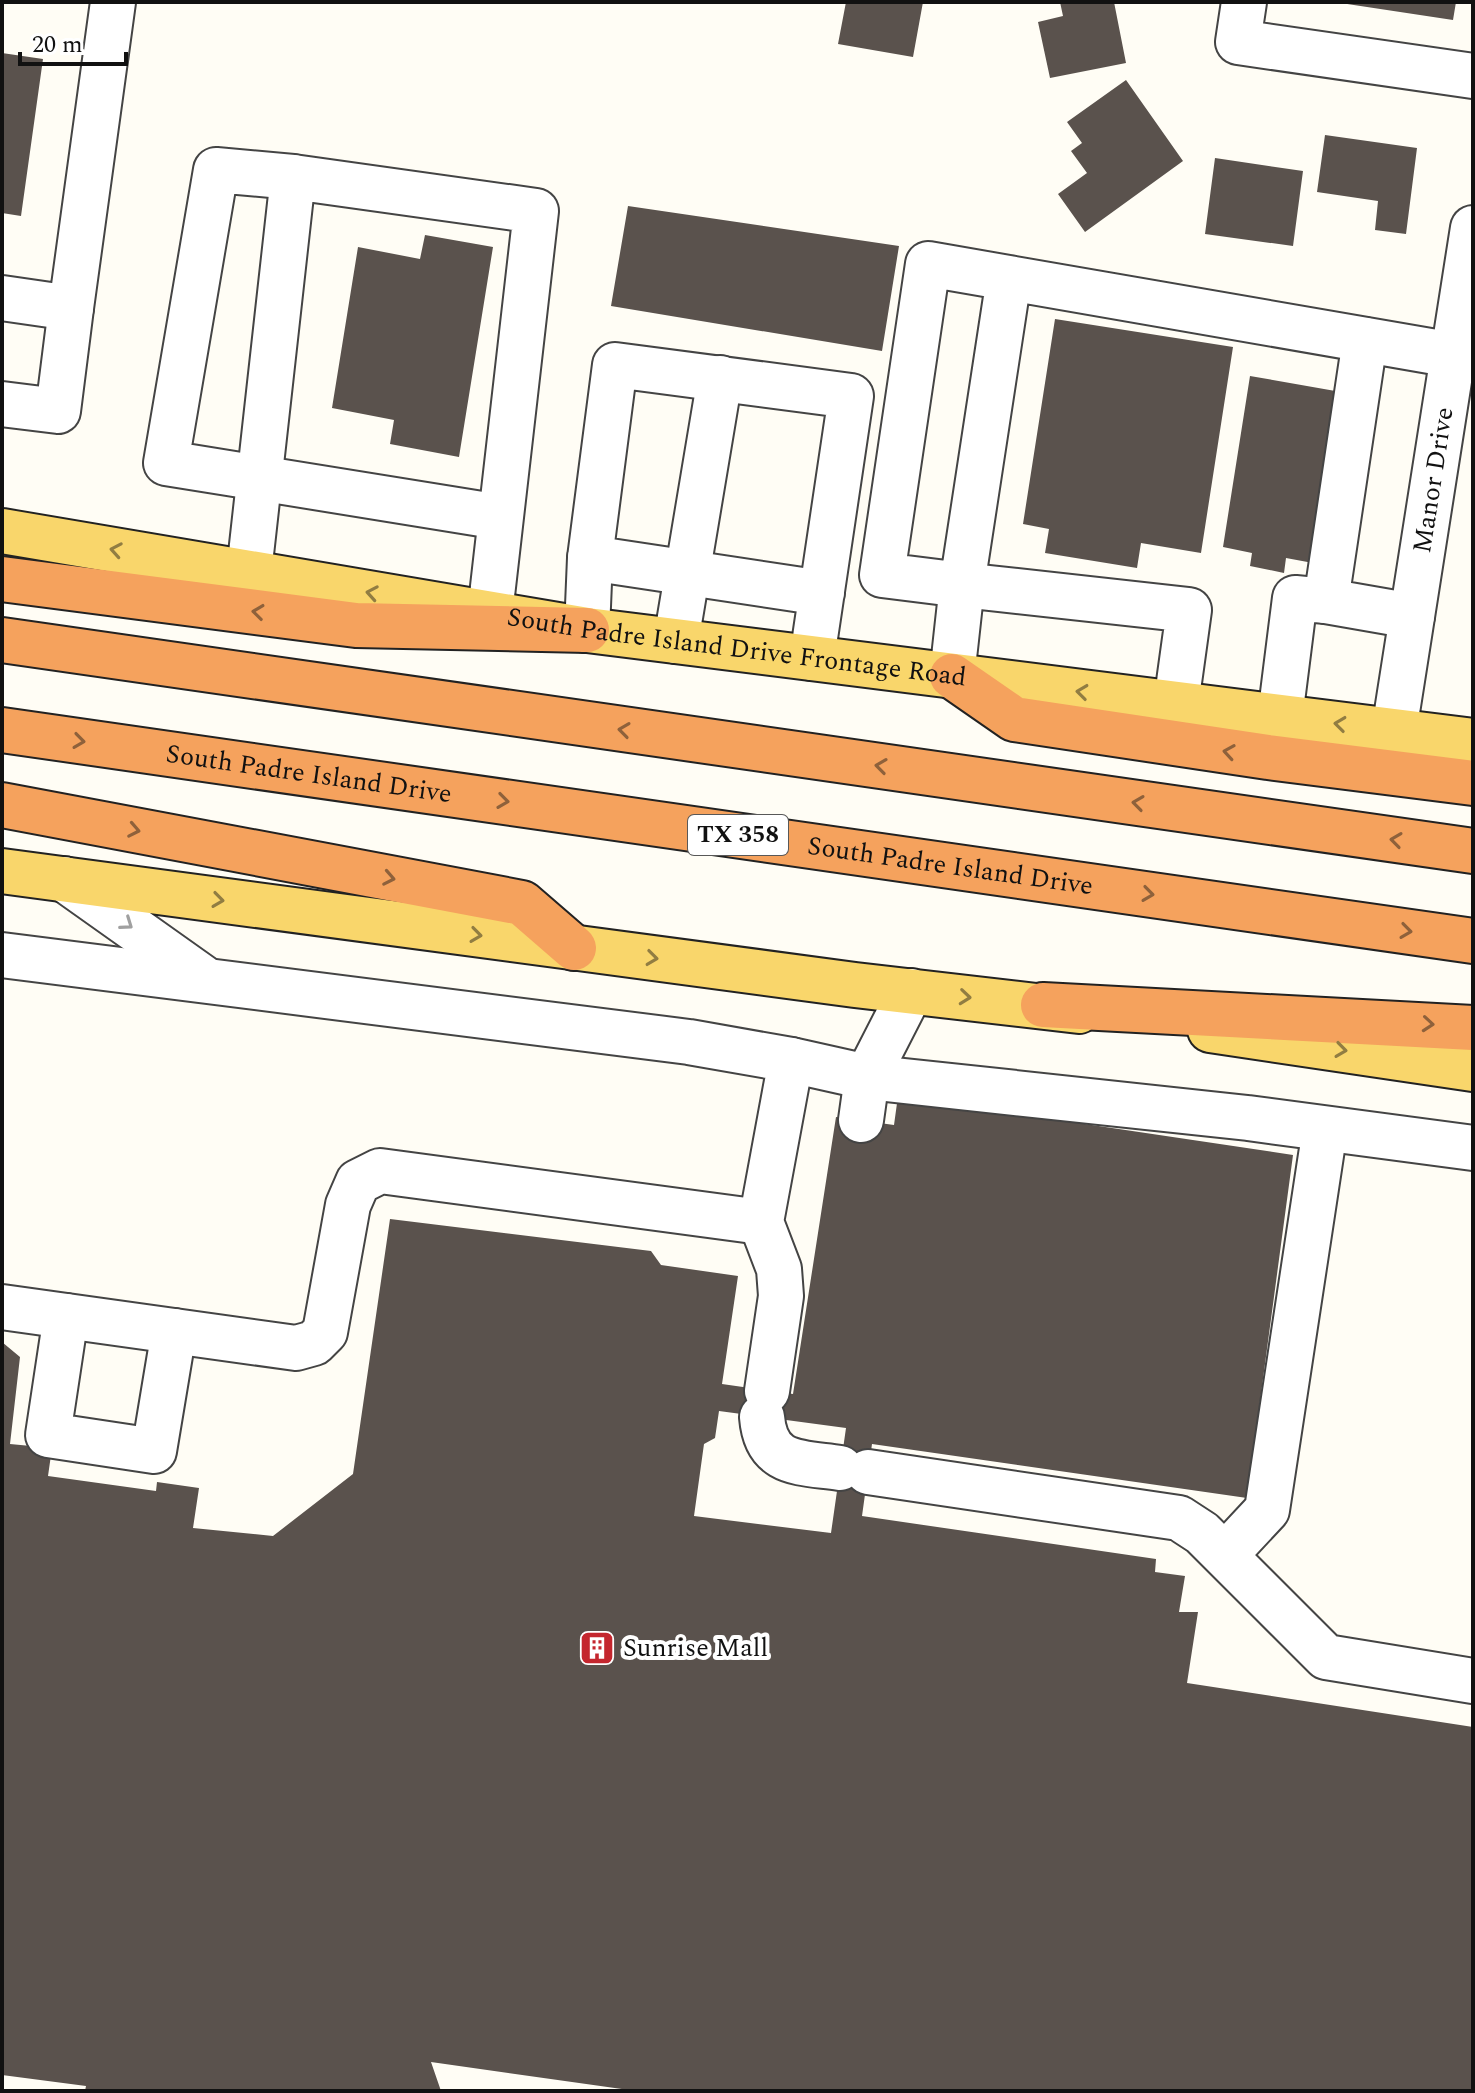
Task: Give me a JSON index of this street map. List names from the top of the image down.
{
  "streets": {
    "highway": ["South Padre Island Drive", "TX 358"],
    "main road": ["South Padre Island Drive Frontage Road"],
    "street": ["Manor Drive"]
  },
  "crossings": [
    ["Manor Drive", "South Padre Island Drive Frontage Road"]
  ],
  "places": {
    "building": ["Sunrise Mall"]
  },
  "scale_bar": "20 m"
}
